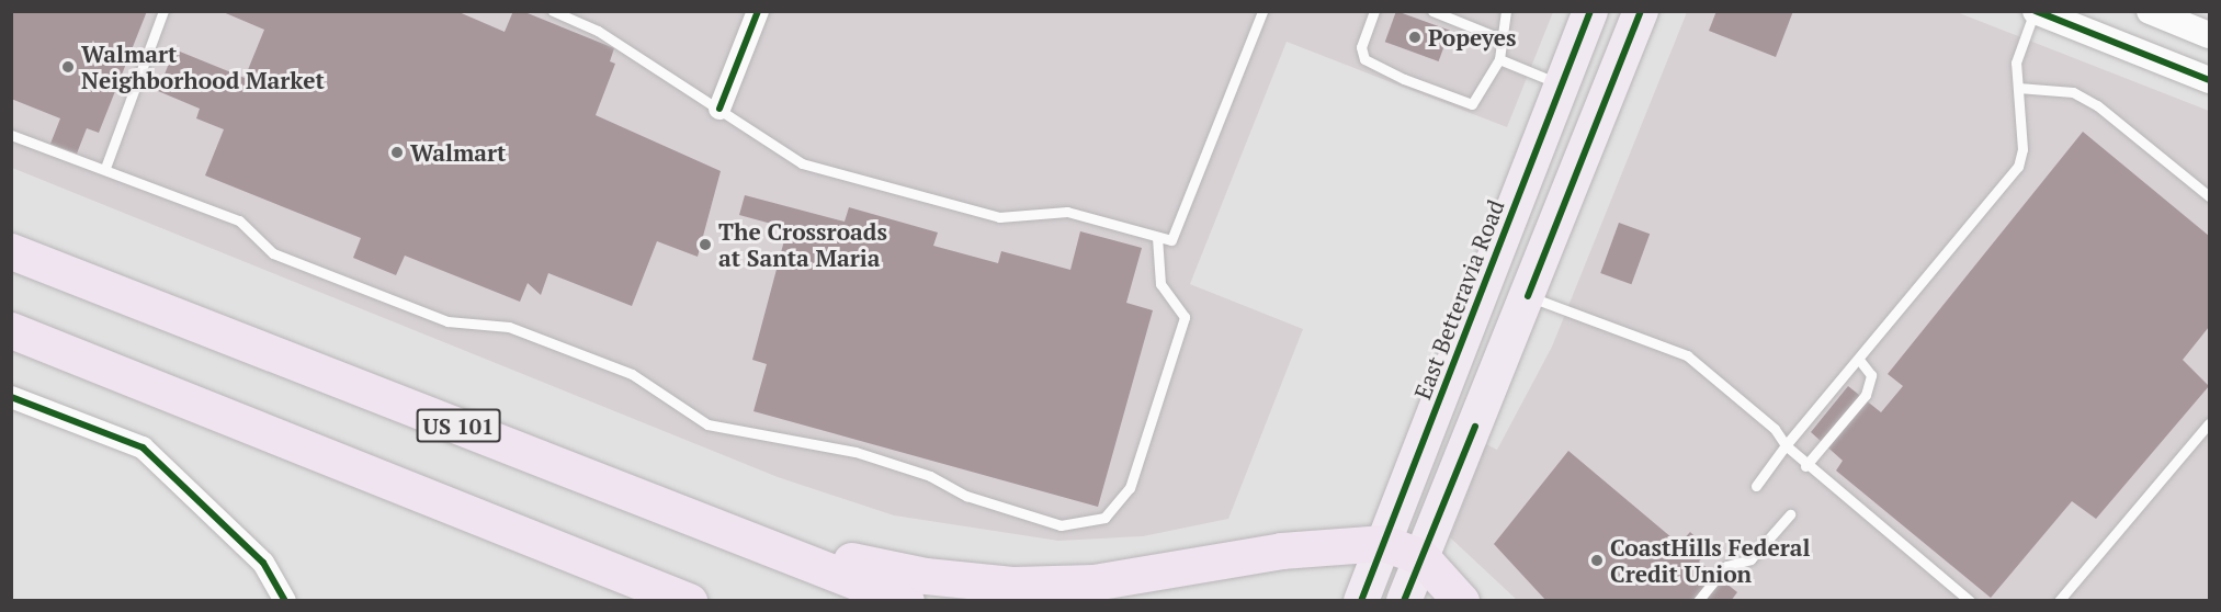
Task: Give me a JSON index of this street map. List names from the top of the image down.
{
  "streets": {
    "highway": ["East Betteravia Road", "US 101"]
  },
  "places": [
    "Popeyes",
    "Walmart Neighborhood Market",
    "Walmart",
    "The Crossroads at Santa Maria",
    "CoastHills Federal Credit Union"
  ]
}
